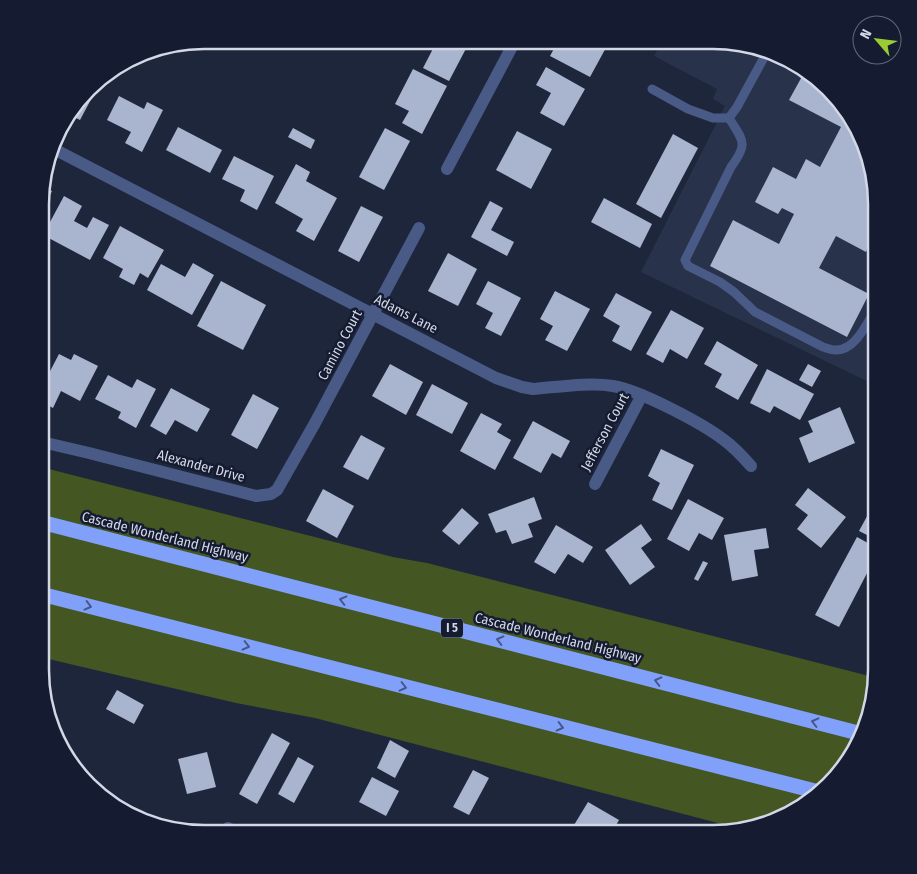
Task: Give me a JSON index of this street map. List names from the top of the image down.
{
  "streets": {
    "highway": ["Cascade Wonderland Highway", "I 5"],
    "street": [
      "Adams Lane",
      "Camino Court",
      "Jefferson Court",
      "Alexander Drive"
    ]
  },
  "crossings": [
    ["Adams Lane", "Camino Court"],
    ["Adams Lane", "Jefferson Court"],
    ["Camino Court", "Alexander Drive"]
  ],
  "north": "top left"
}
